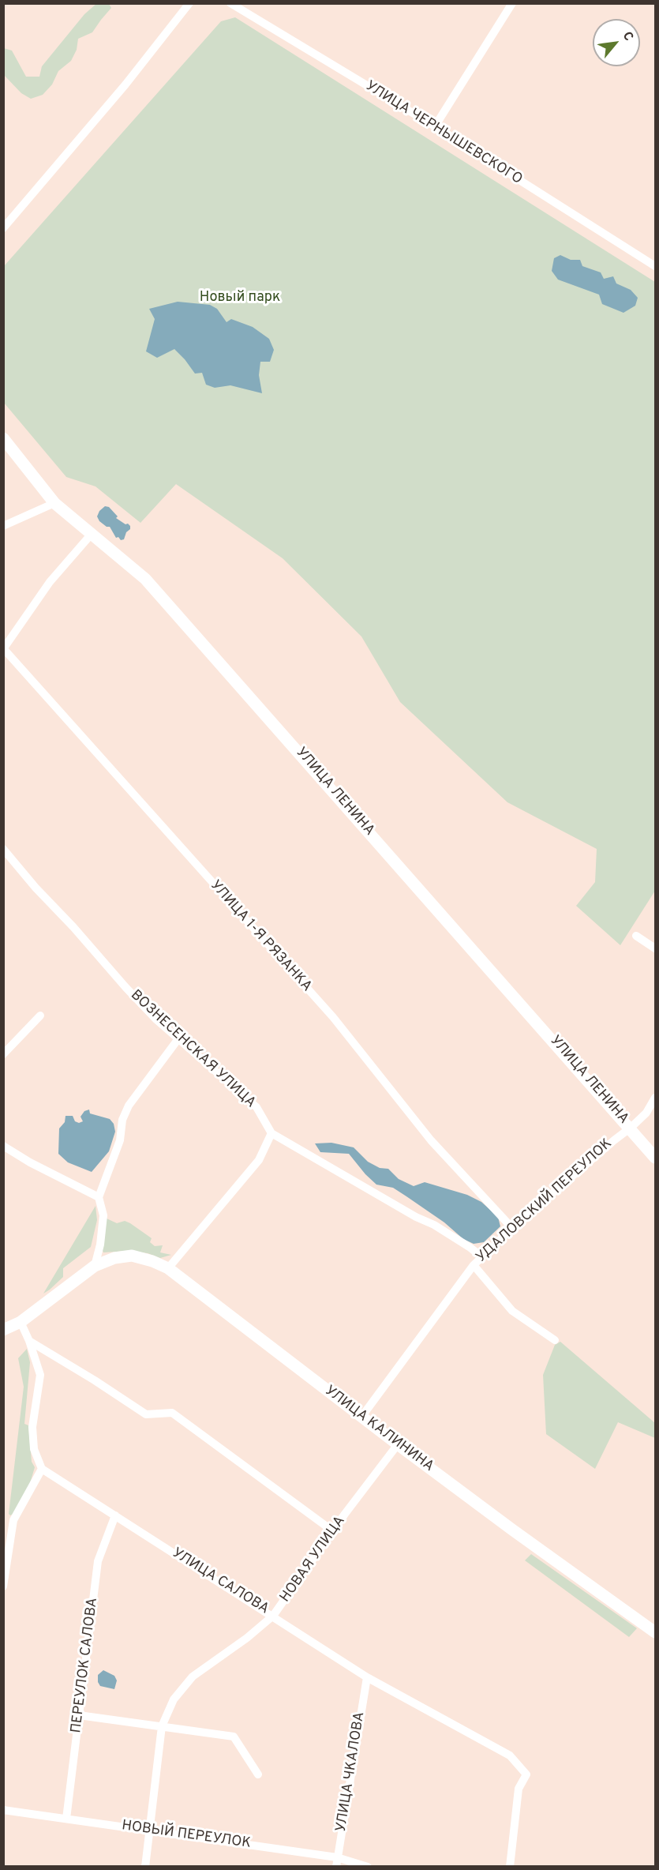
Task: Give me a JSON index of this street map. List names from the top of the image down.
{
  "streets": {
    "street": [
      "УЛИЦА ЧЕРНЫШЕВСКОГО",
      "УЛИЦА ЛЕНИНА",
      "УЛИЦА 1-Я РЯЗАНКА",
      "ВОЗНЕСЕНСКАЯ УЛИЦА",
      "УДАЛОВСКИЙ ПЕРЕУЛОК",
      "УЛИЦА КАЛИНИНА",
      "НОВАЯ УЛИЦА",
      "УЛИЦА САЛОВА",
      "ПЕРЕУЛОК САЛОВА",
      "УЛИЦА ЧКАЛОВА",
      "НОВЫЙ ПЕРЕУЛОК"
    ]
  },
  "crossings": [
    ["УЛИЦА ЛЕНИНА", "УДАЛОВСКИЙ ПЕРЕУЛОК"],
    ["УЛИЦА 1-Я РЯЗАНКА", "УДАЛОВСКИЙ ПЕРЕУЛОК"],
    ["ВОЗНЕСЕНСКАЯ УЛИЦА", "УДАЛОВСКИЙ ПЕРЕУЛОК"],
    ["УДАЛОВСКИЙ ПЕРЕУЛОК", "УЛИЦА КАЛИНИНА"],
    ["УЛИЦА КАЛИНИНА", "НОВАЯ УЛИЦА"],
    ["НОВАЯ УЛИЦА", "УЛИЦА САЛОВА"],
    ["НОВАЯ УЛИЦА", "НОВЫЙ ПЕРЕУЛОК"],
    ["УЛИЦА САЛОВА", "ПЕРЕУЛОК САЛОВА"],
    ["УЛИЦА САЛОВА", "УЛИЦА ЧКАЛОВА"],
    ["ПЕРЕУЛОК САЛОВА", "НОВЫЙ ПЕРЕУЛОК"],
    ["УЛИЦА ЧКАЛОВА", "НОВЫЙ ПЕРЕУЛОК"]
  ],
  "parks": ["Новый парк"],
  "north": "top right"
}
